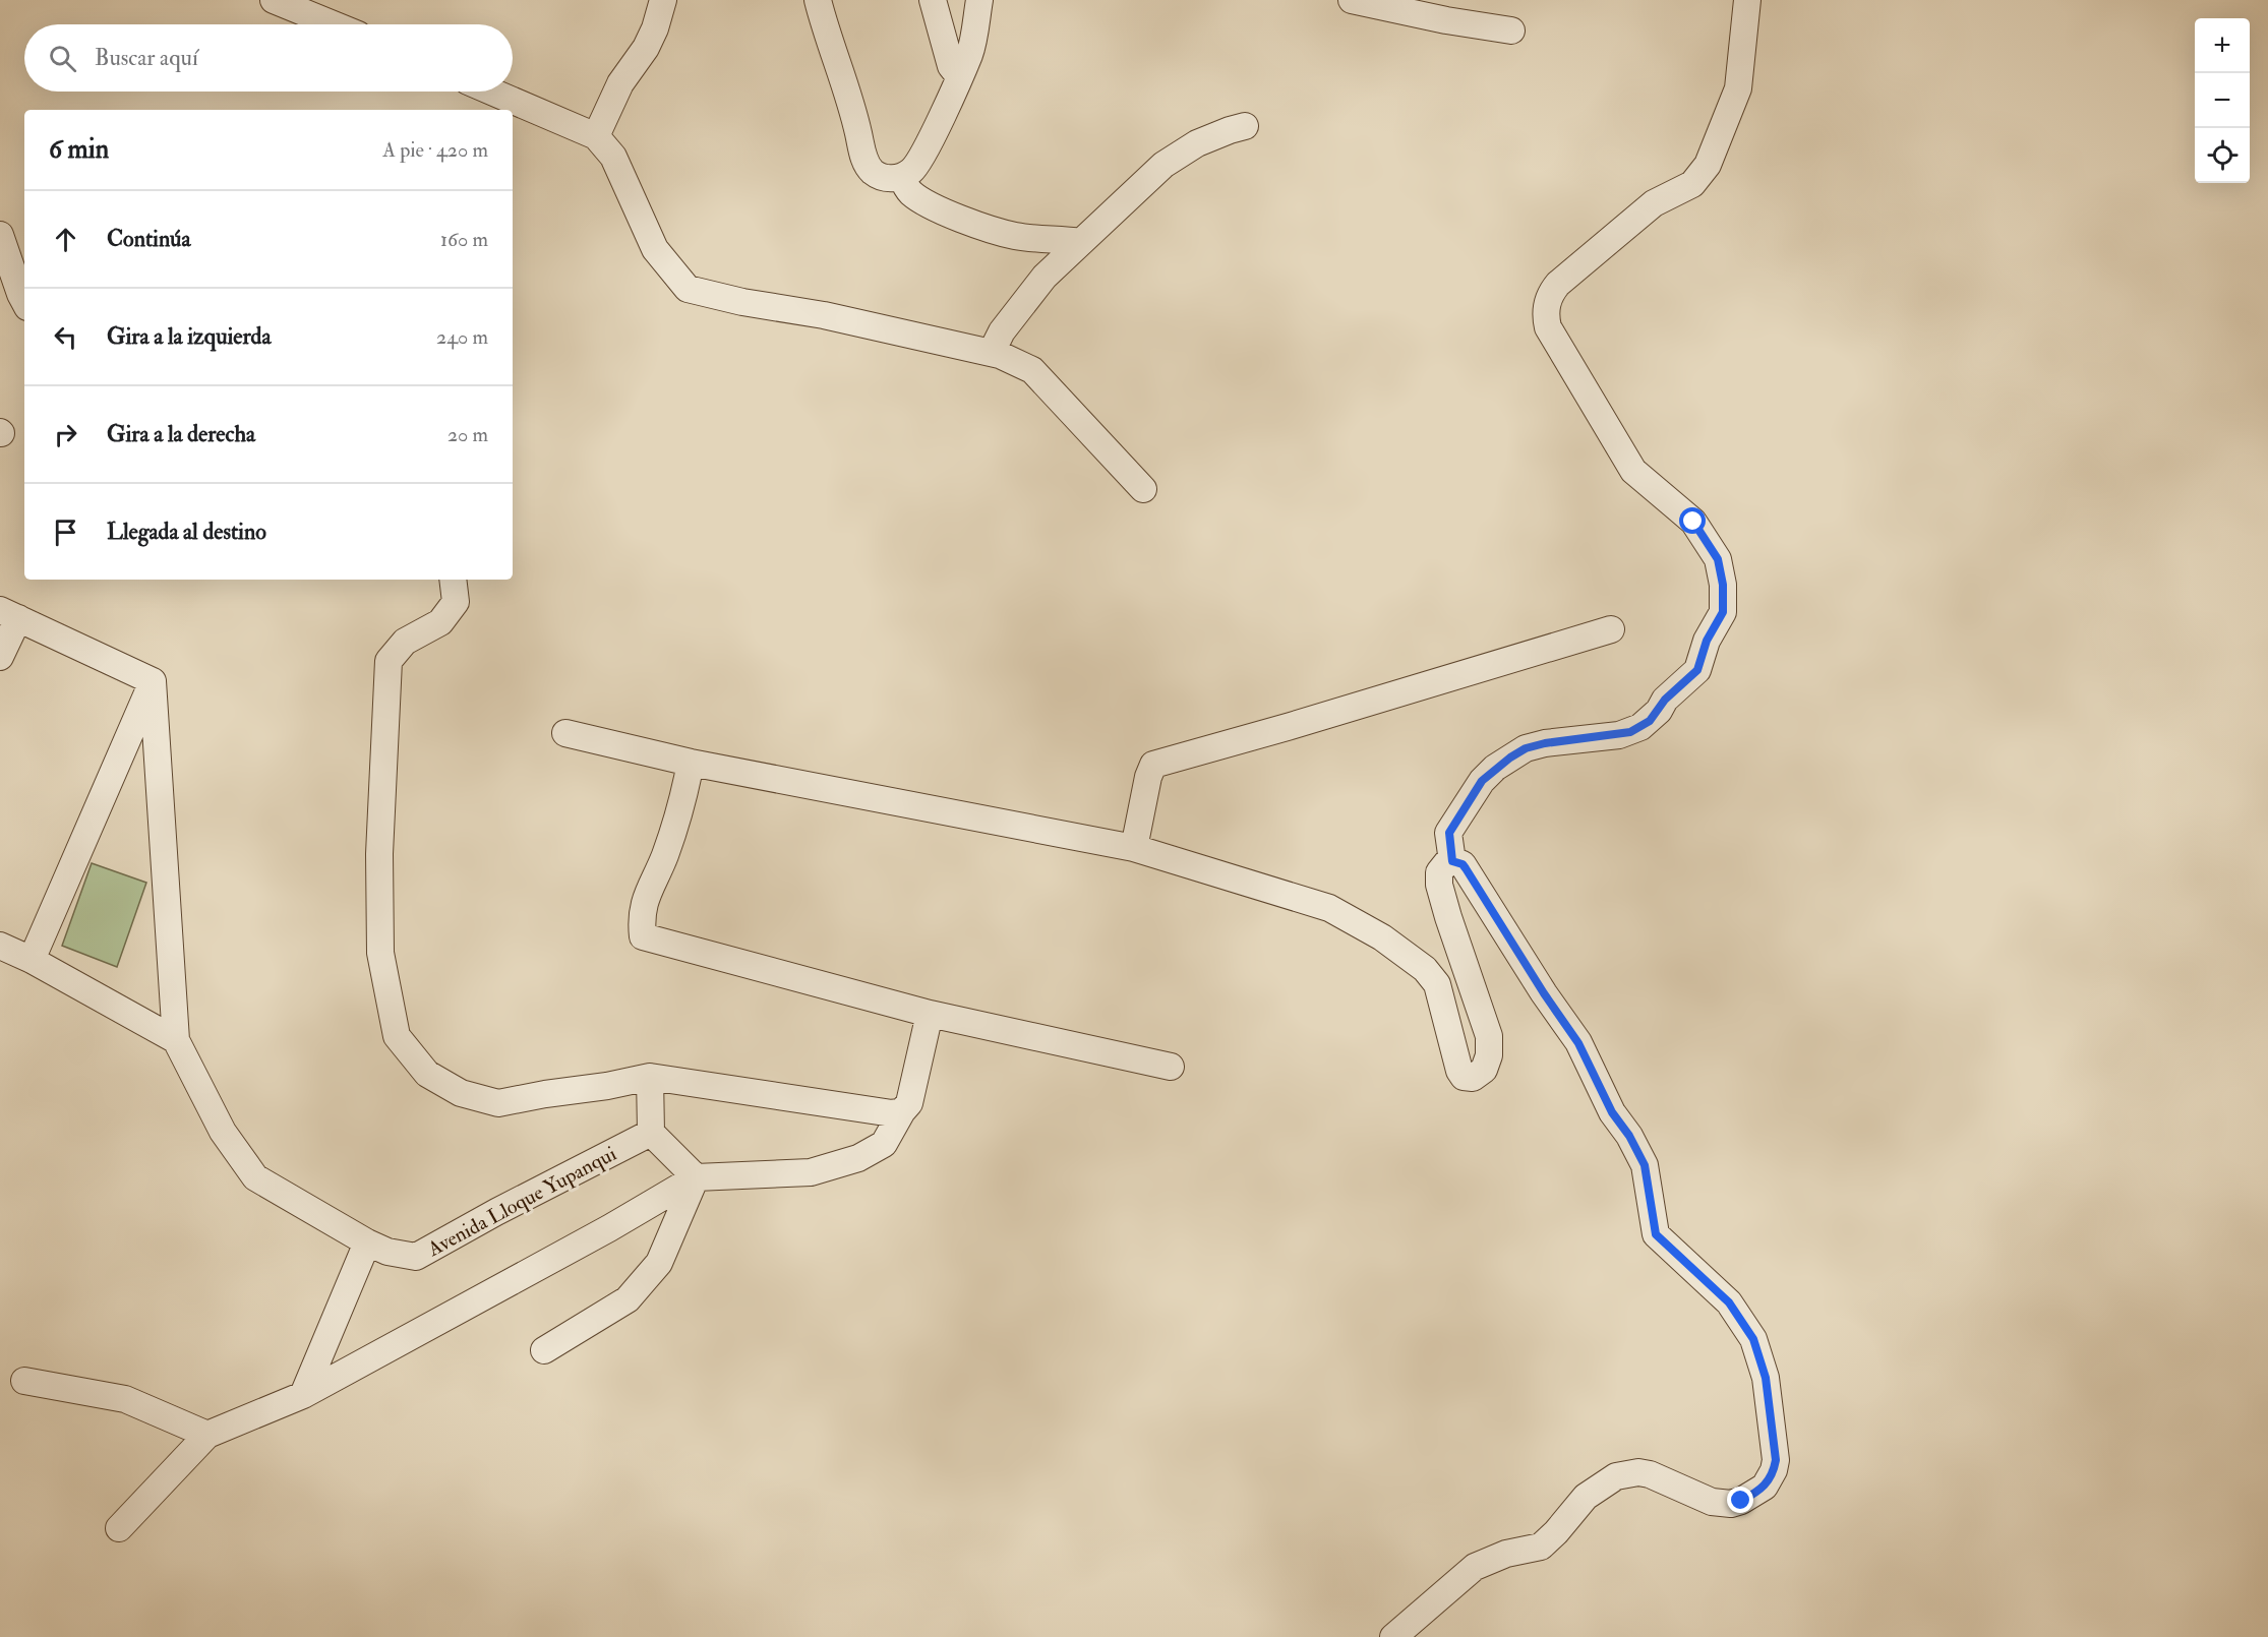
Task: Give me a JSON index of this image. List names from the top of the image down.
{
  "streets": {
    "street": ["Avenida Lloque Yupanqui"]
  },
  "page": {
    "map_buttons": ["+", "−"],
    "search": "Buscar aquí",
    "heading": ["6 min", "A pie · 420 m"],
    "list": [
      ["Continúa", "160 m"],
      ["Gira a la izquierda", "240 m"],
      ["Gira a la derecha", "20 m"],
      "Llegada al destino"
    ]
  }
}
